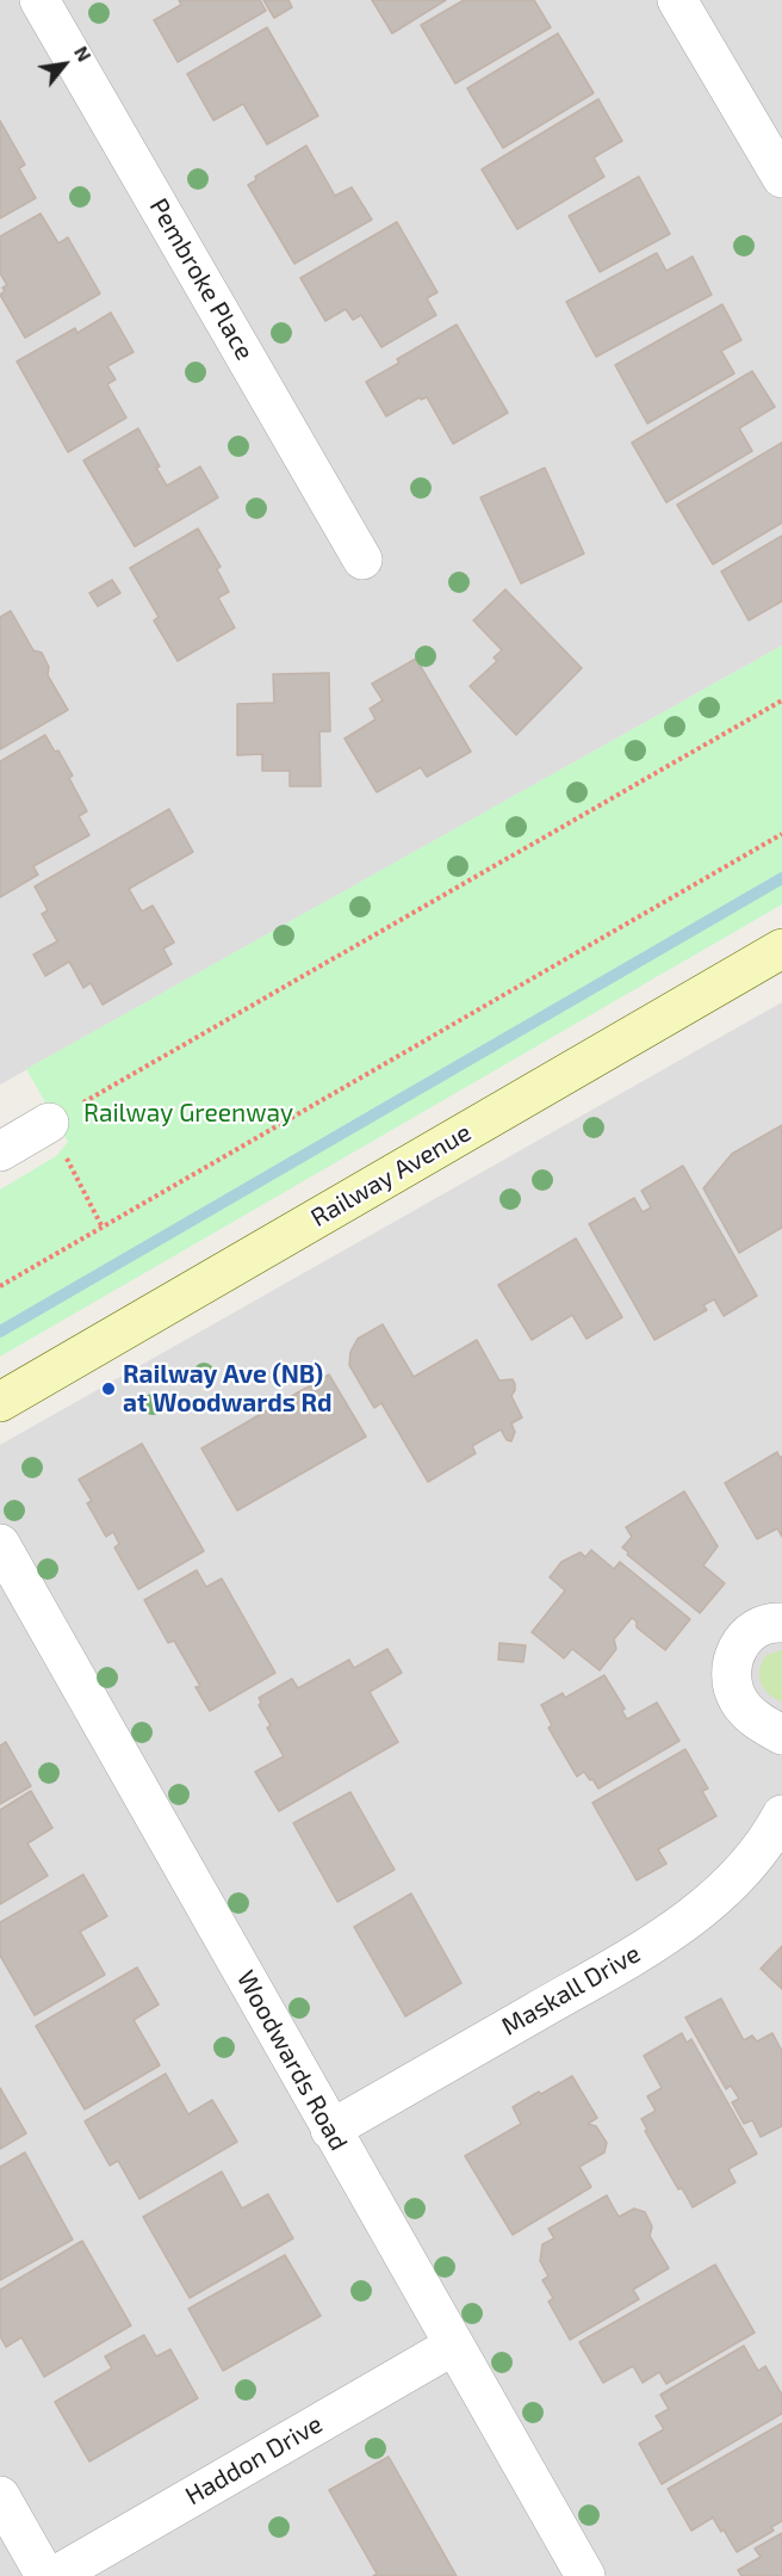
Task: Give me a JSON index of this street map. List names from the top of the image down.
{
  "streets": {
    "main road": ["Railway Avenue"],
    "street": [
      "Pembroke Place",
      "Maskall Drive",
      "Woodwards Road",
      "Haddon Drive"
    ]
  },
  "crossings": [
    ["Maskall Drive", "Woodwards Road"],
    ["Woodwards Road", "Haddon Drive"]
  ],
  "parks": ["Railway Greenway"],
  "places": ["Railway Ave (NB) at Woodwards Rd"],
  "north": "top right"
}
